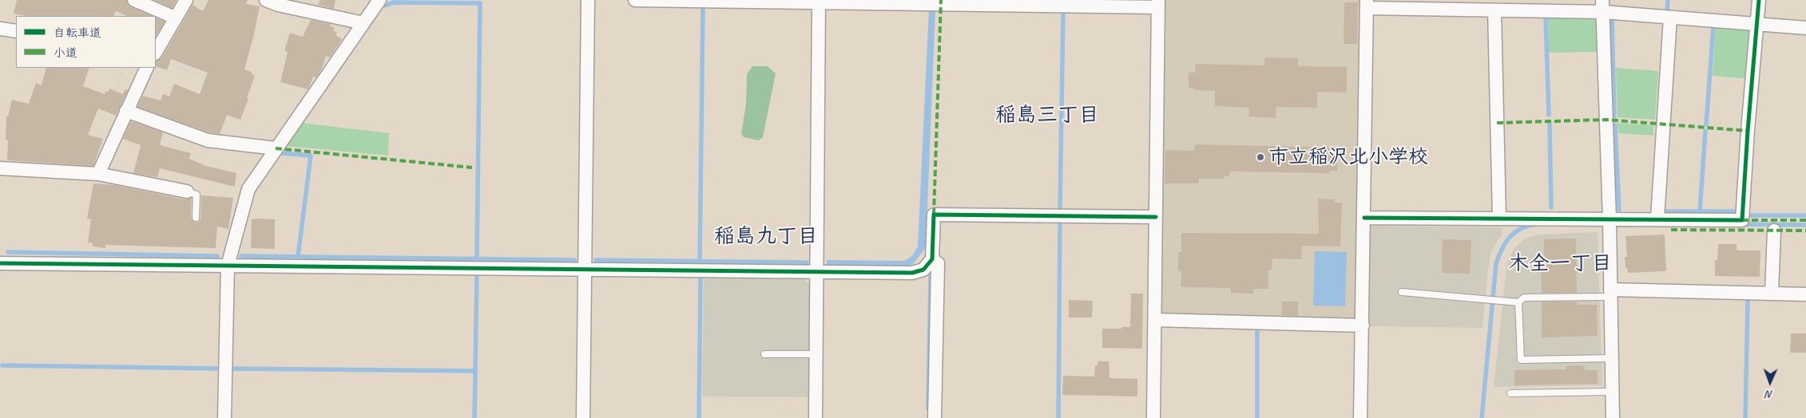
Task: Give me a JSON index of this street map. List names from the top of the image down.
{
  "districts": ["稲島三丁目", "稲島九丁目", "木全一丁目"],
  "places": ["市立稲沢北小学校"],
  "legend": ["自転車道", "小道"],
  "north": "bottom"
}
